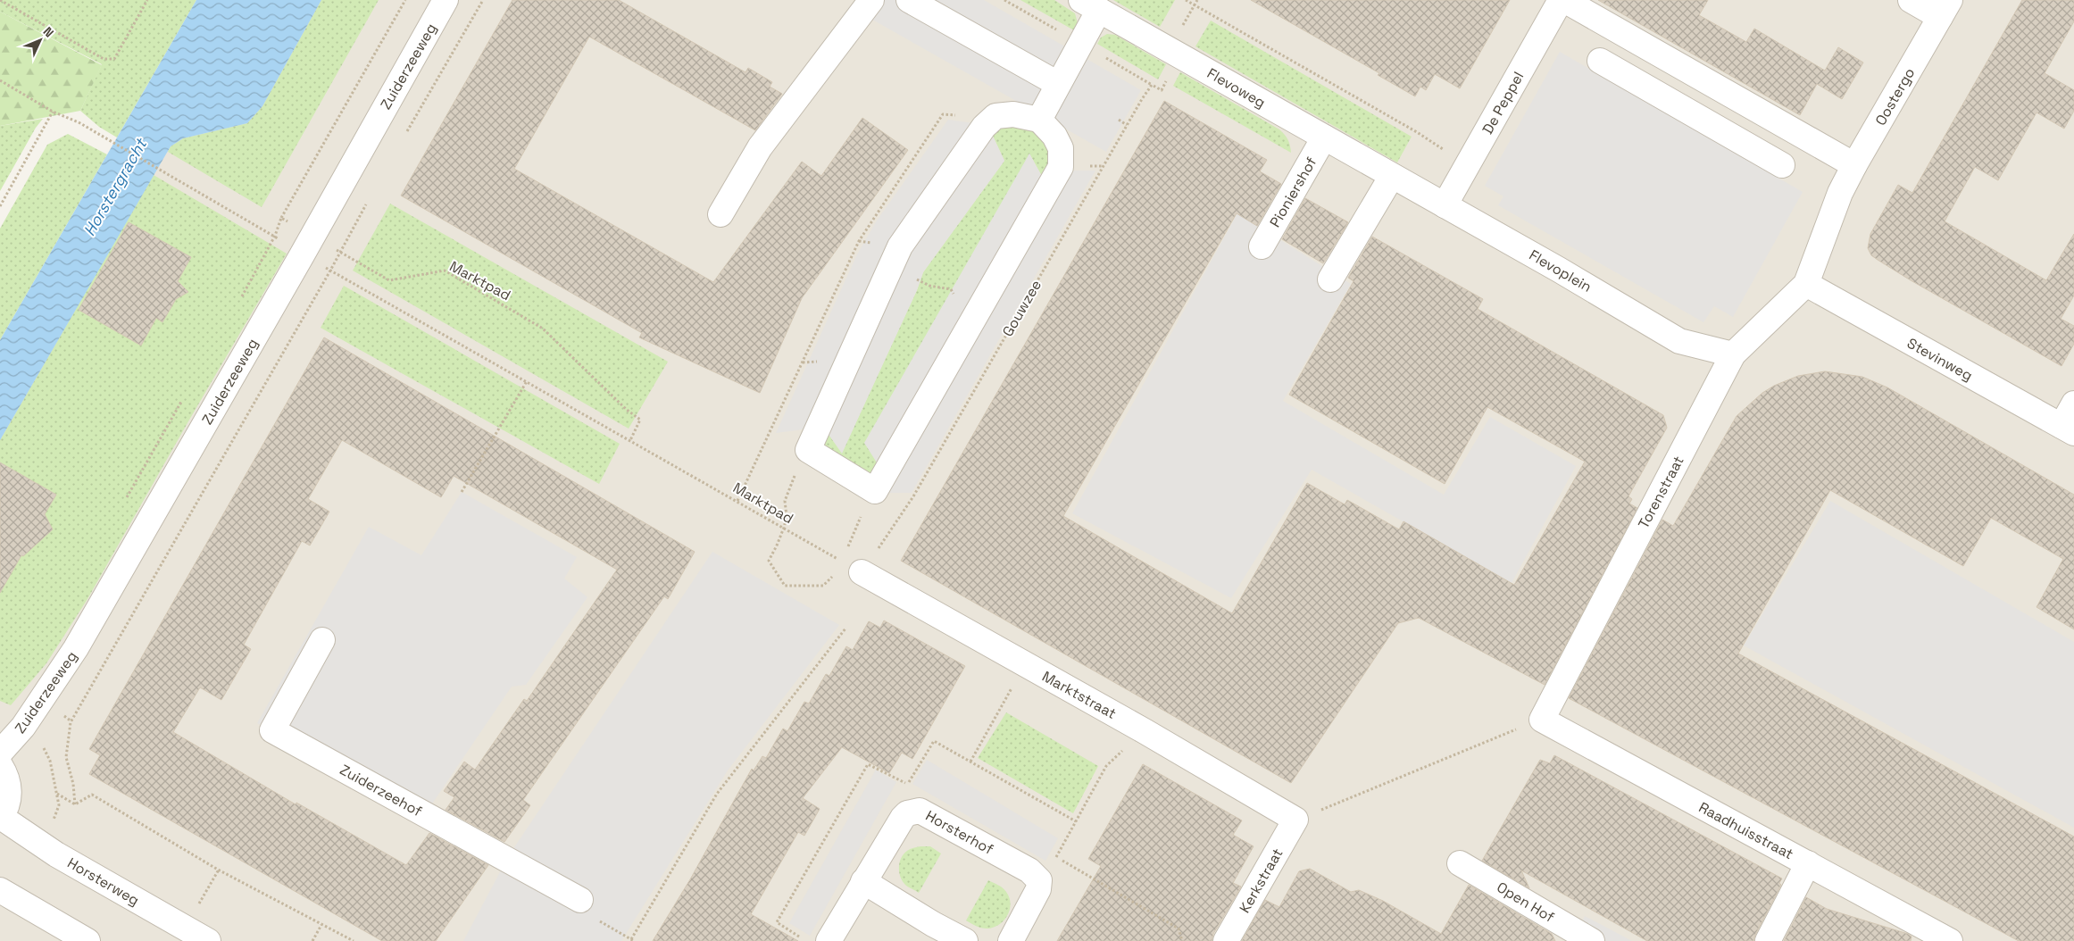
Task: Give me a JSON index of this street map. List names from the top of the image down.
{
  "streets": {
    "street": [
      "Zuiderzeeweg",
      "Flevoweg",
      "Oostergo",
      "De Peppel",
      "Pioniershof",
      "Flevoplein",
      "Stevinweg",
      "Torenstraat",
      "Marktstraat",
      "Zuiderzeehof",
      "Raadhuisstraat",
      "Horsterhof",
      "Kerkstraat",
      "Horsterweg",
      "Open Hof"
    ],
    "path": ["Marktpad", "Gouwzee"]
  },
  "crossings": [
    ["Zuiderzeeweg", "Marktpad"],
    ["Flevoweg", "Pioniershof"],
    ["Flevoweg", "Flevoplein"],
    ["Flevoweg", "Gouwzee"],
    ["Oostergo", "Stevinweg"],
    ["Oostergo", "Torenstraat"],
    ["De Peppel", "Flevoplein"],
    ["Flevoplein", "Torenstraat"],
    ["Marktpad", "Gouwzee"],
    ["Marktpad", "Marktstraat"],
    ["Gouwzee", "Marktstraat"],
    ["Stevinweg", "Torenstraat"],
    ["Torenstraat", "Raadhuisstraat"],
    ["Marktstraat", "Kerkstraat"]
  ],
  "water": ["Horstergracht"],
  "north": "top right"
}
